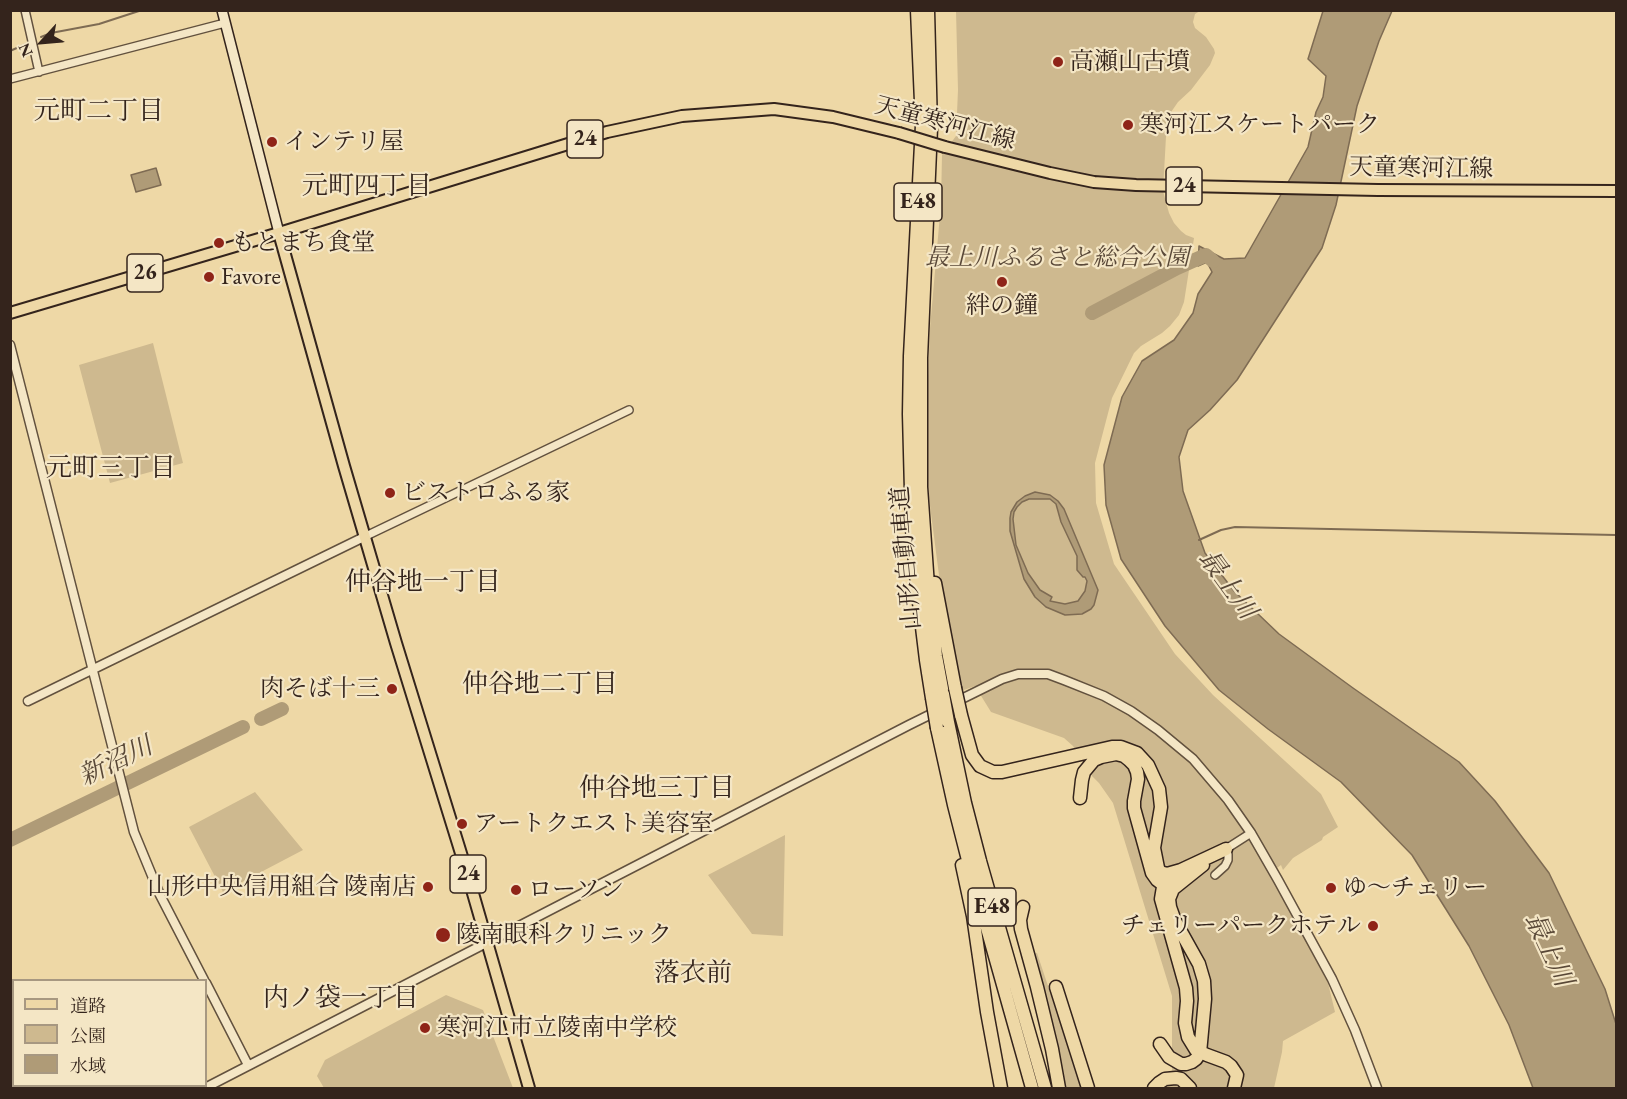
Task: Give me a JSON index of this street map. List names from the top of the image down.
{
  "streets": {
    "highway": ["E48", "山形自動車道"],
    "main road": ["天童寒河江線", "24", "26"]
  },
  "crossings": [
    ["天童寒河江線", "24"],
    ["天童寒河江線", "26"],
    ["24", "26"]
  ],
  "districts": [
    "元町二丁目",
    "元町四丁目",
    "元町三丁目",
    "仲谷地一丁目",
    "仲谷地二丁目",
    "仲谷地三丁目",
    "落衣前",
    "内ノ袋一丁目"
  ],
  "water": ["最上川", "新沼川"],
  "parks": ["最上川ふるさと総合公園"],
  "places": [
    "高瀬山古墳",
    "寒河江スケートパーク",
    "インテリ屋",
    "もとまち食堂",
    "Favore",
    "絆の鐘",
    "ビストロふる家",
    "肉そば十三",
    "アートクエスト美容室",
    "山形中央信用組合 陵南店",
    "ゆ～チェリー",
    "ローソン",
    "チェリーパークホテル",
    "陵南眼科クリニック",
    "寒河江市立陵南中学校"
  ],
  "legend": ["道路", "公園", "水域"],
  "north": "bottom left"
}
